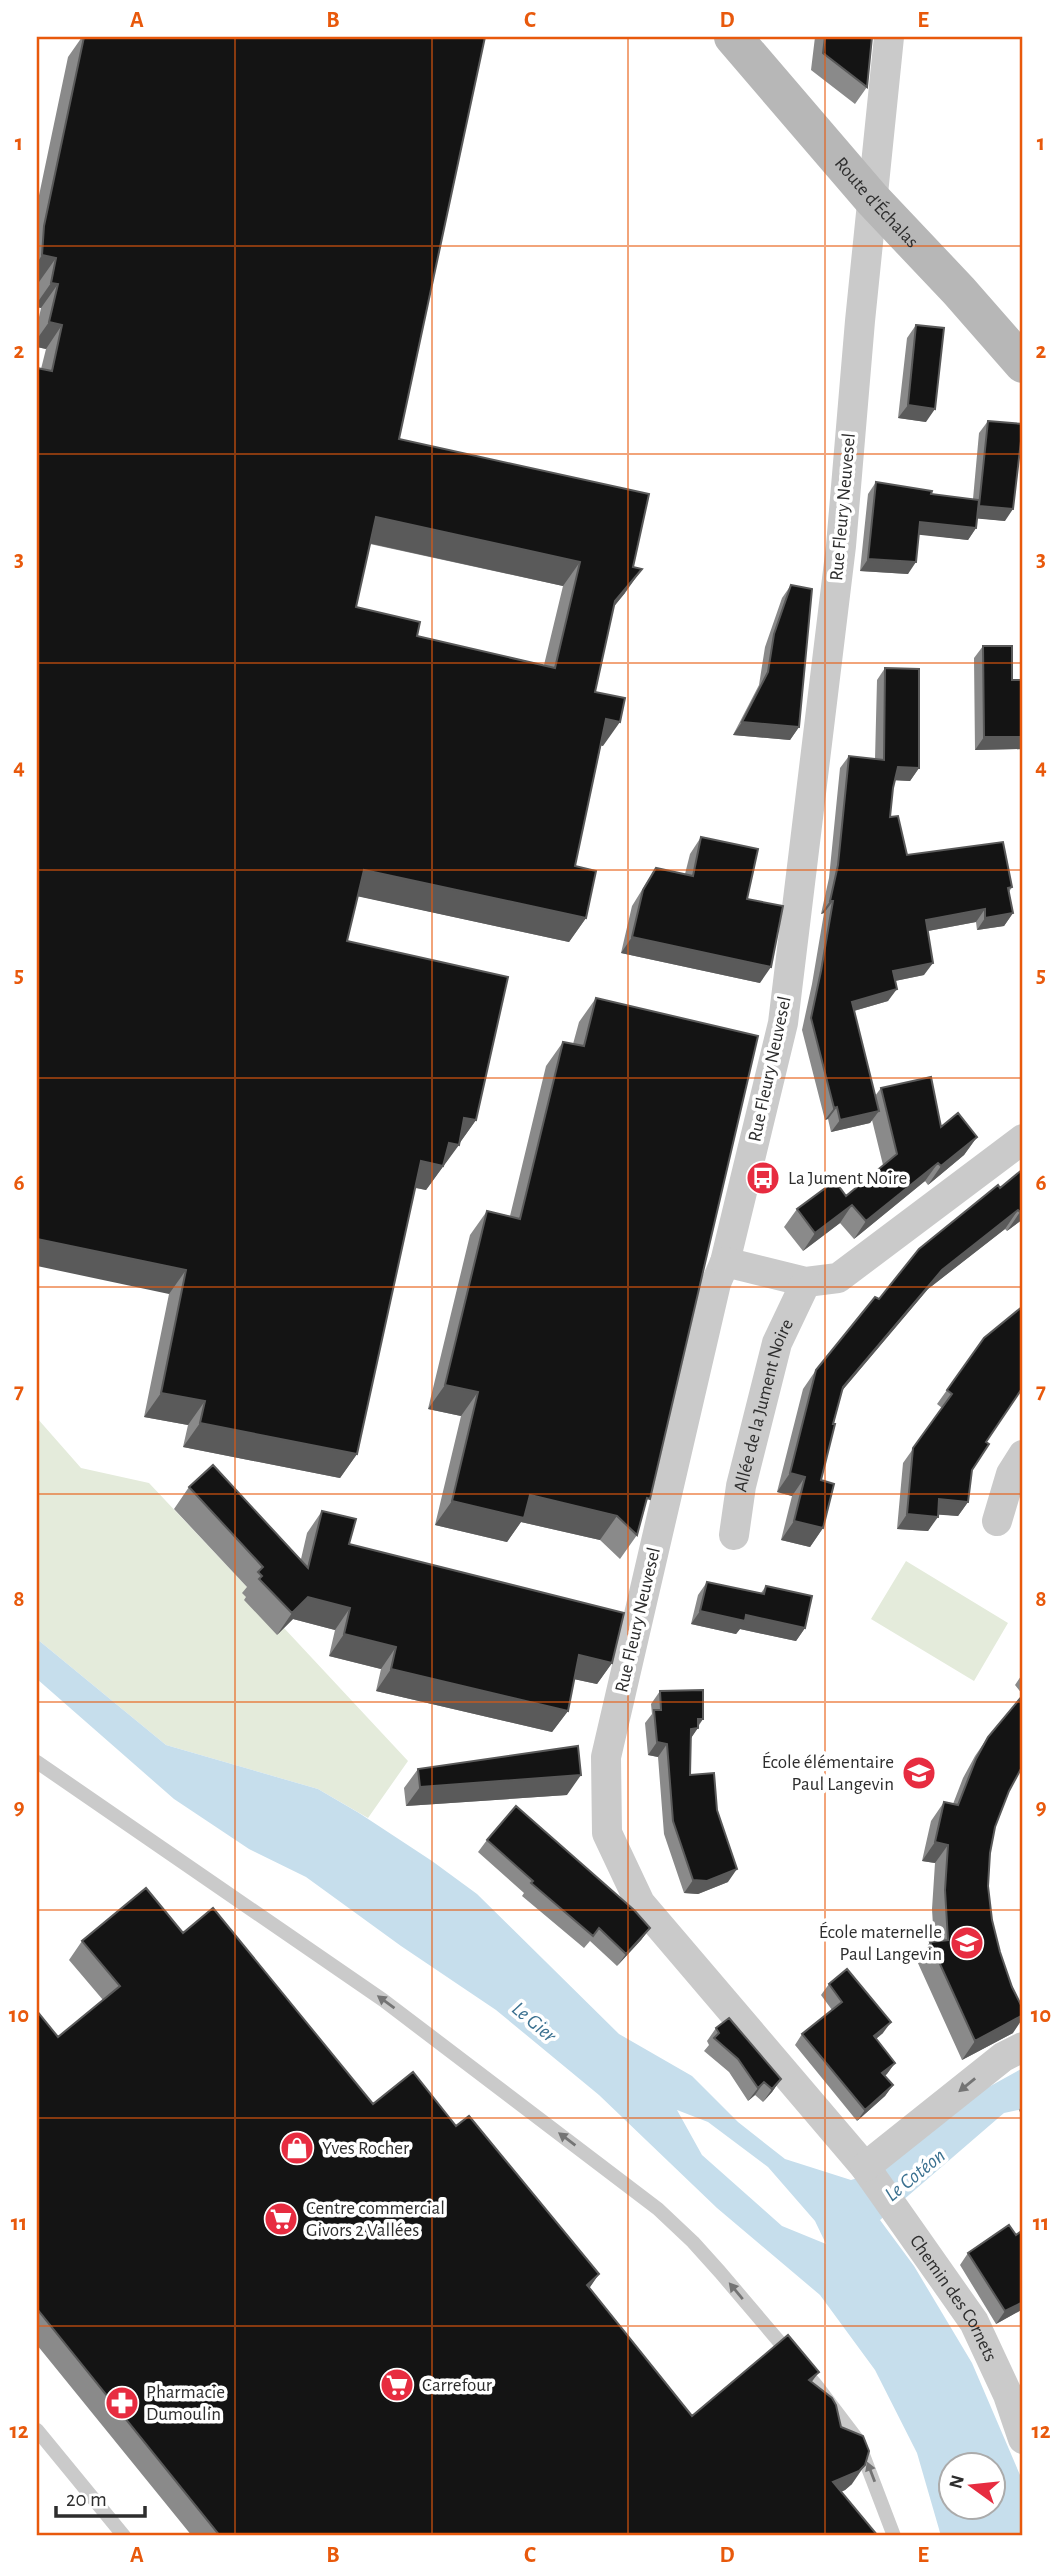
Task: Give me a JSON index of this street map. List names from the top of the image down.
{
  "streets": {
    "street": [
      "Route d'Échalas",
      "Rue Fleury Neuvesel",
      "Allée de la Jument Noire",
      "Chemin des Cornets"
    ]
  },
  "crossings": [
    ["Route d'Échalas", "Rue Fleury Neuvesel"],
    ["Rue Fleury Neuvesel", "Chemin des Cornets"]
  ],
  "water": ["Le Gier", "Le Cotéon"],
  "places": {
    "bus stop": ["La Jument Noire"],
    "school or university": ["École élémentaire Paul Langevin", "École maternelle Paul Langevin"],
    "shop": ["Yves Rocher"],
    "supermarket": ["Centre commercial Givors 2 Vallées", "Carrefour"],
    "pharmacy": ["Pharmacie Dumoulin"]
  },
  "scale_bar": "20 m",
  "north": "left",
  "grid": {
    "columns": [
      "A",
      "B",
      "C",
      "D",
      "E"
    ],
    "rows": [
      "1",
      "2",
      "3",
      "4",
      "5",
      "6",
      "7",
      "8",
      "9",
      "10",
      "11",
      "12"
    ]
  }
}
